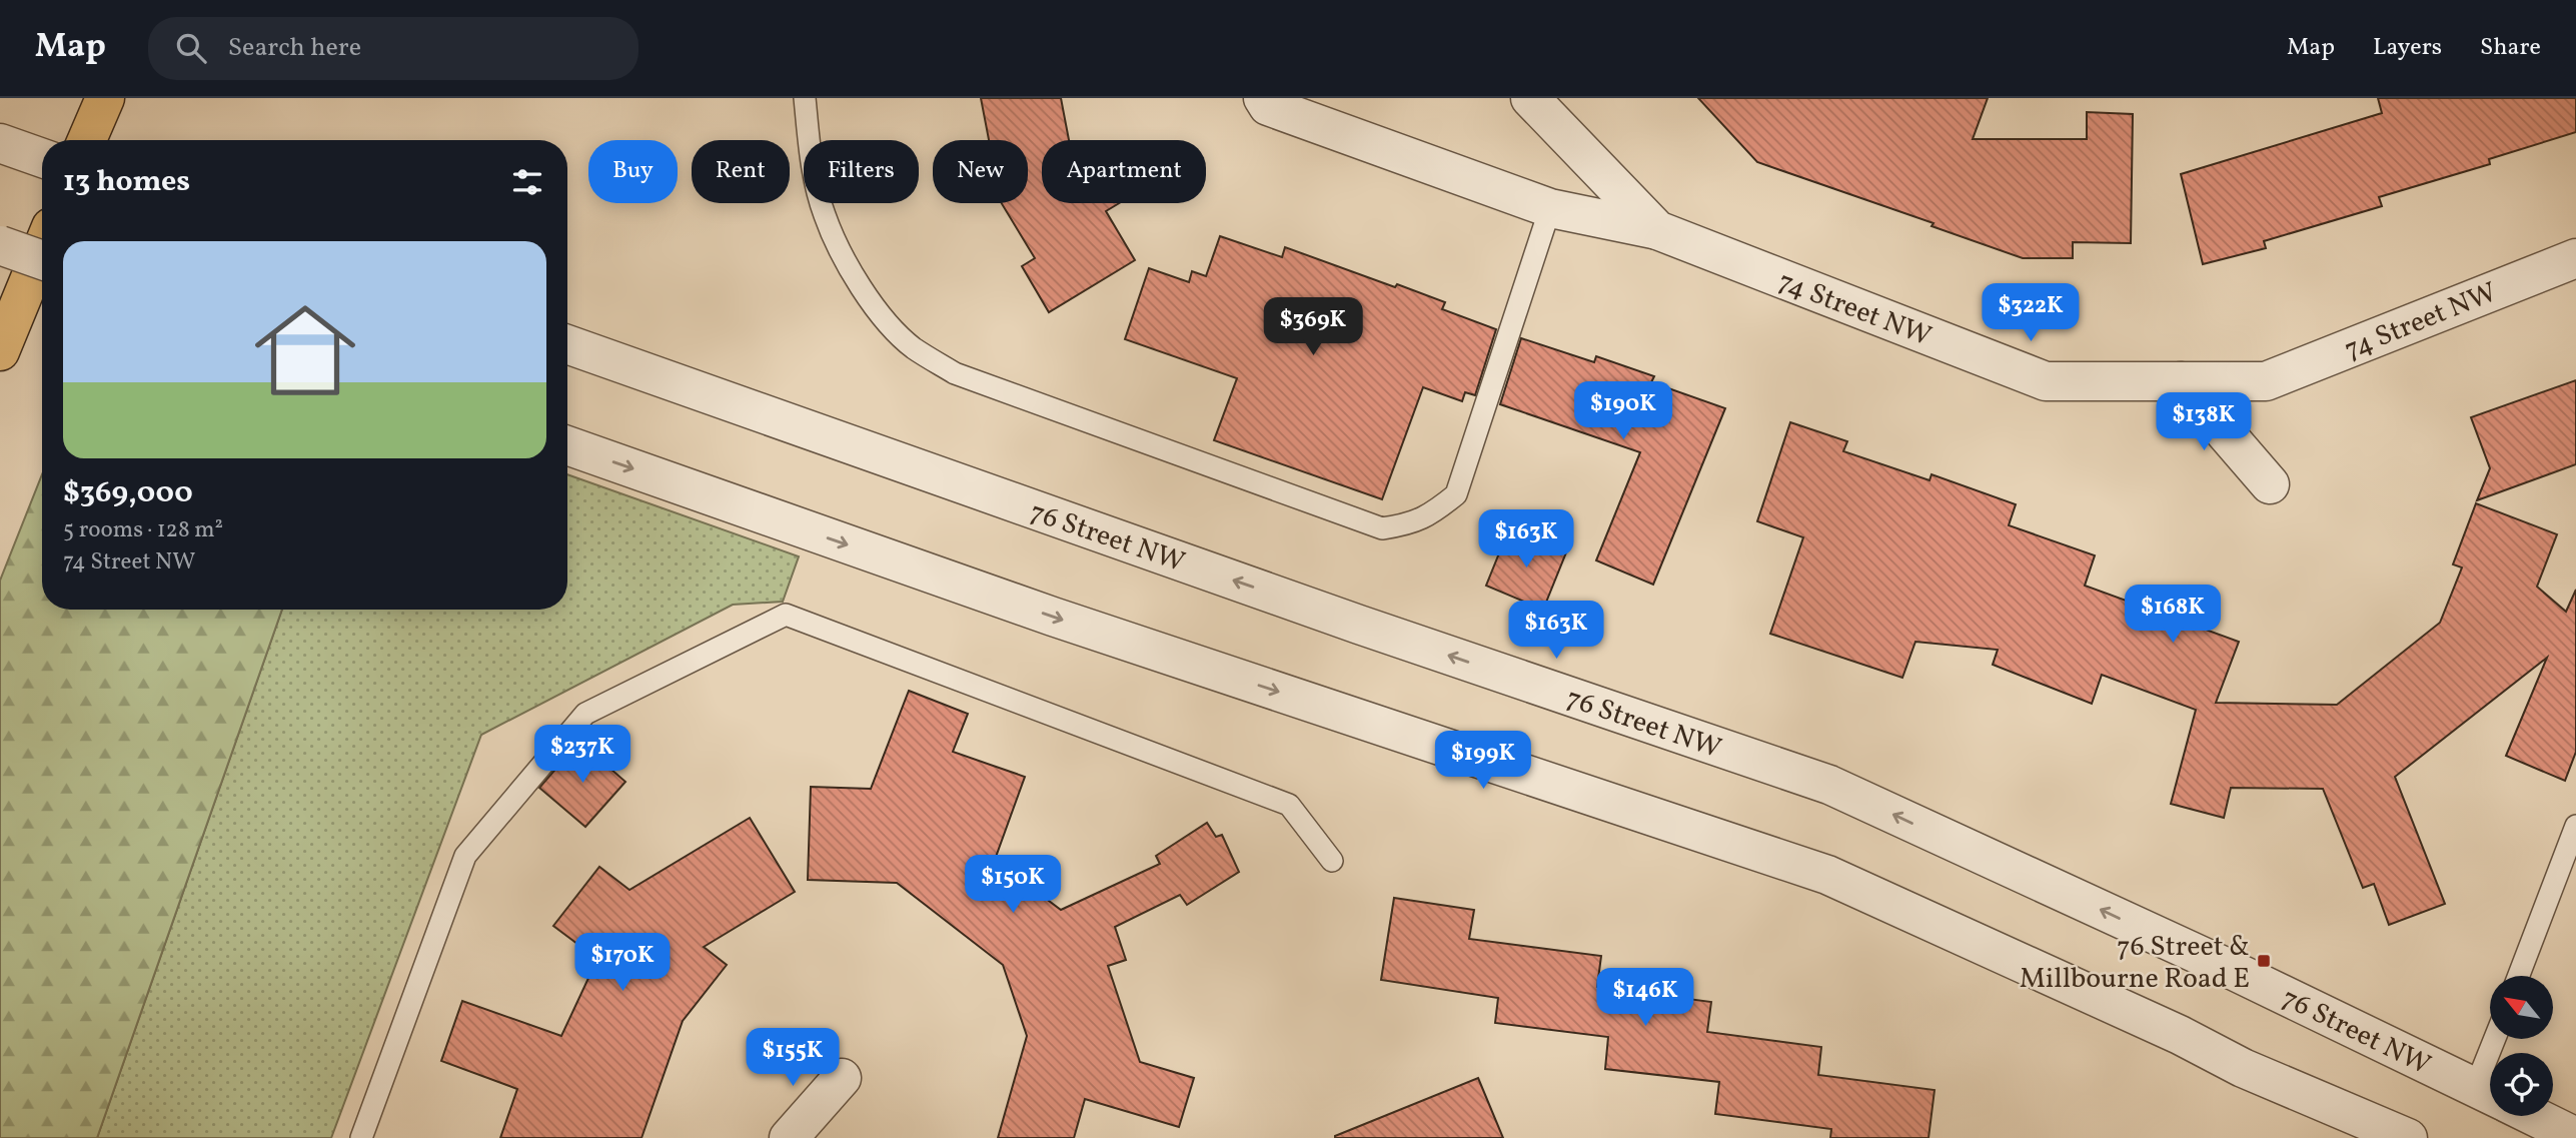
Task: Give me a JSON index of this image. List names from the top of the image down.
{
  "streets": {
    "street": ["74 Street NW", "76 Street NW"]
  },
  "places": {
    "transit": ["76 Street & Millbourne Road E"]
  },
  "north": "top left",
  "page": {
    "header": "Map",
    "search": "Search here",
    "nav": ["Map", "Layers", "Share"],
    "chip": [
      "Buy",
      "Rent",
      "Filters",
      "New",
      "Apartment"
    ],
    "heading": "13 homes",
    "list": [
      {
        "name": "$369,000",
        "note": "5 rooms · 128 m² · 74 Street NW"
      }
    ],
    "price": [
      "$322K",
      "$369K",
      "$190K",
      "$138K",
      "$163K",
      "$168K",
      "$163K",
      "$237K",
      "$199K",
      "$150K",
      "$170K",
      "$146K",
      "$155K"
    ]
  }
}
